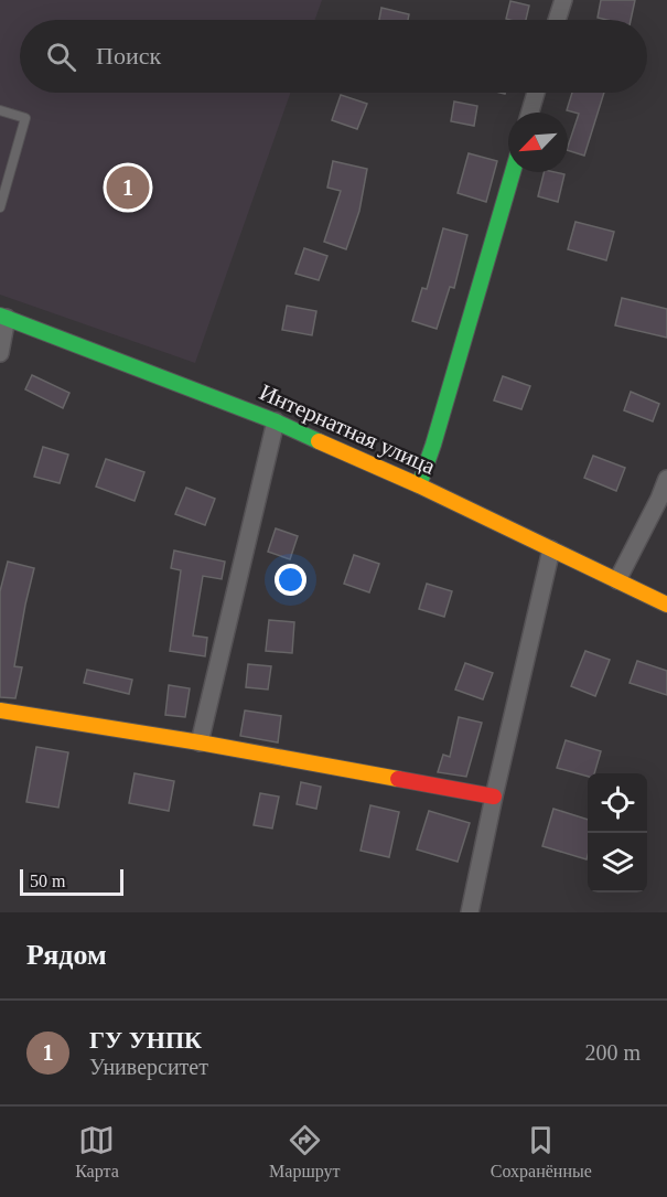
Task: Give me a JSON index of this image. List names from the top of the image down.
{
  "streets": {
    "street": ["Интернатная улица"]
  },
  "scale_bar": "50 m",
  "north": "bottom left",
  "page": {
    "search": "Поиск",
    "pins": "1",
    "scale": "50 m",
    "heading": "Рядом",
    "list": [
      {
        "mark": "1",
        "name": "ГУ УНПК",
        "note": "Университет",
        "value": "200 m"
      }
    ],
    "nav": ["Карта", "Маршрут", "Сохранённые"]
  }
}
